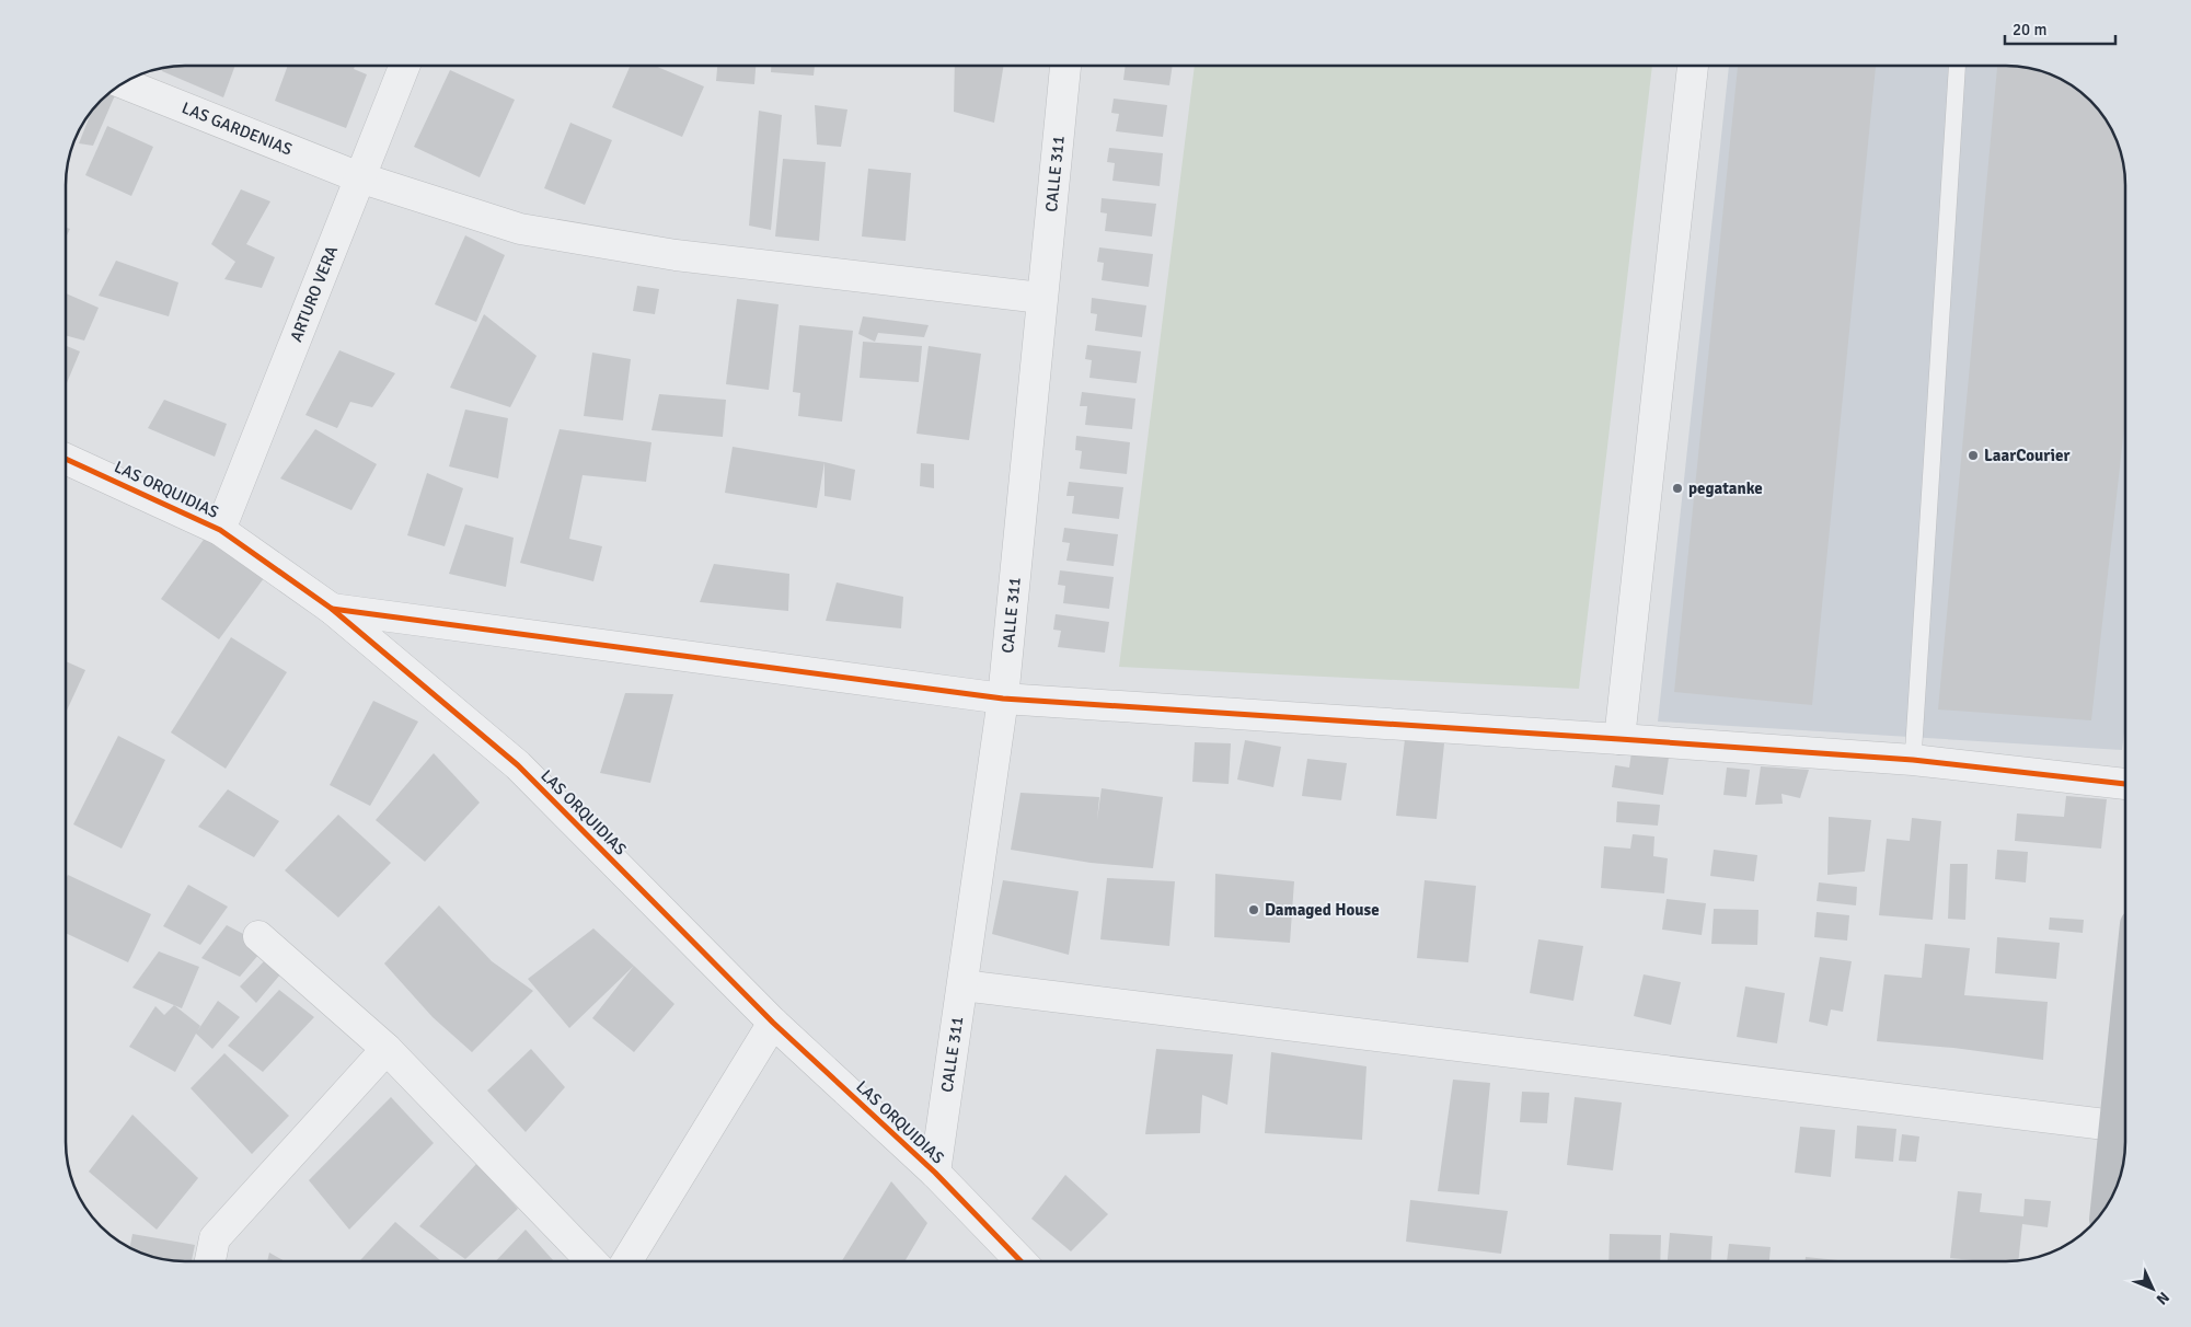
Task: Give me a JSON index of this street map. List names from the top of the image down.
{
  "streets": {
    "street": [
      "LAS GARDENIAS",
      "CALLE 311",
      "ARTURO VERA",
      "LAS ORQUIDIAS"
    ]
  },
  "crossings": [
    ["LAS GARDENIAS", "CALLE 311"],
    ["LAS GARDENIAS", "ARTURO VERA"],
    ["CALLE 311", "LAS ORQUIDIAS"],
    ["ARTURO VERA", "LAS ORQUIDIAS"]
  ],
  "places": ["LaarCourier", "pegatanke", "Damaged House"],
  "scale_bar": "20 m",
  "north": "bottom right"
}
